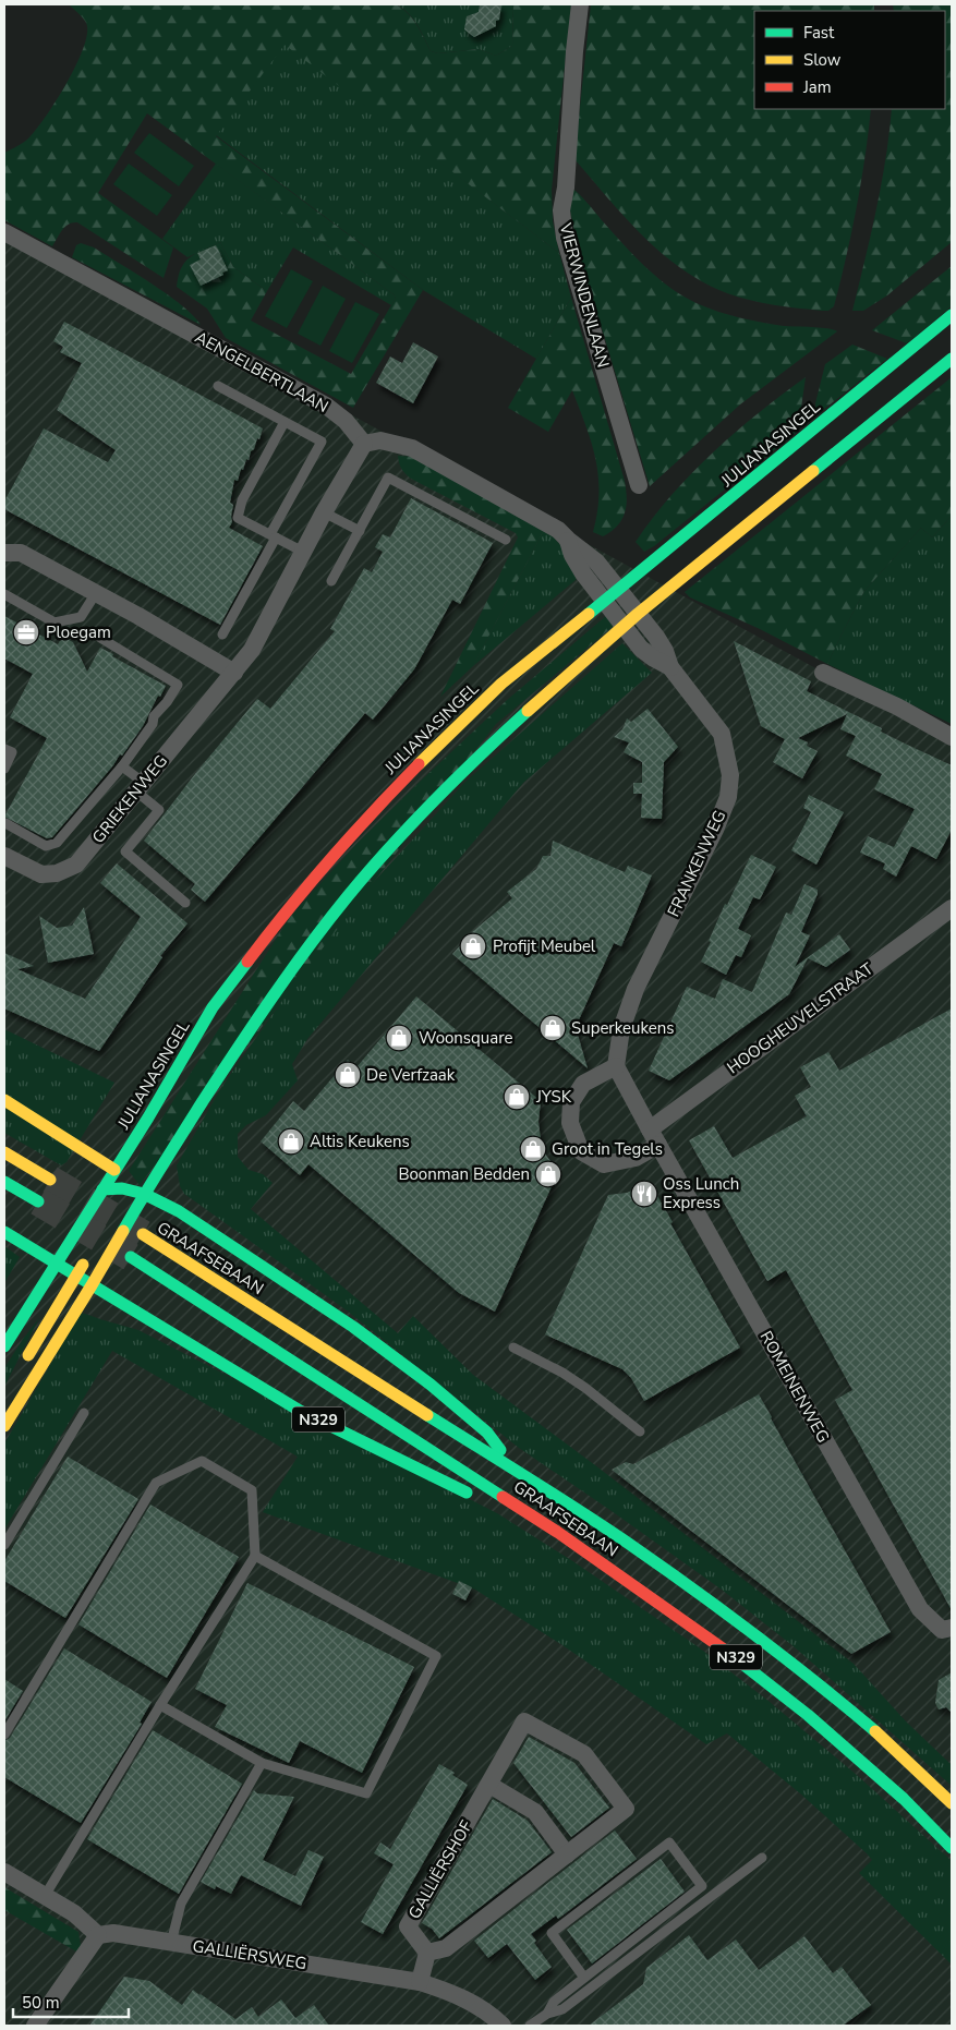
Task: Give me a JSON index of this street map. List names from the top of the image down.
{
  "streets": {
    "main road": ["JULIANASINGEL", "GRAAFSEBAAN", "N329"],
    "street": [
      "VIERWINDENLAAN",
      "AENGELBERTLAAN",
      "GRIEKENWEG",
      "FRANKENWEG",
      "HOOGHEUVELSTRAAT",
      "ROMEINENWEG",
      "GALLIËRSHOF",
      "GALLIËRSWEG"
    ]
  },
  "crossings": [
    ["AENGELBERTLAAN", "GRIEKENWEG"],
    ["JULIANASINGEL", "FRANKENWEG"],
    ["JULIANASINGEL", "N329"],
    ["HOOGHEUVELSTRAAT", "ROMEINENWEG"],
    ["GRAAFSEBAAN", "N329"]
  ],
  "places": {
    "office": ["Ploegam"],
    "shop": [
      "Profijt Meubel",
      "Superkeukens",
      "Woonsquare",
      "De Verfzaak",
      "JYSK",
      "Altis Keukens",
      "Groot in Tegels",
      "Boonman Bedden"
    ],
    "restaurant": ["Oss Lunch Express"]
  },
  "legend": ["Fast", "Slow", "Jam"],
  "scale_bar": "50 m"
}
